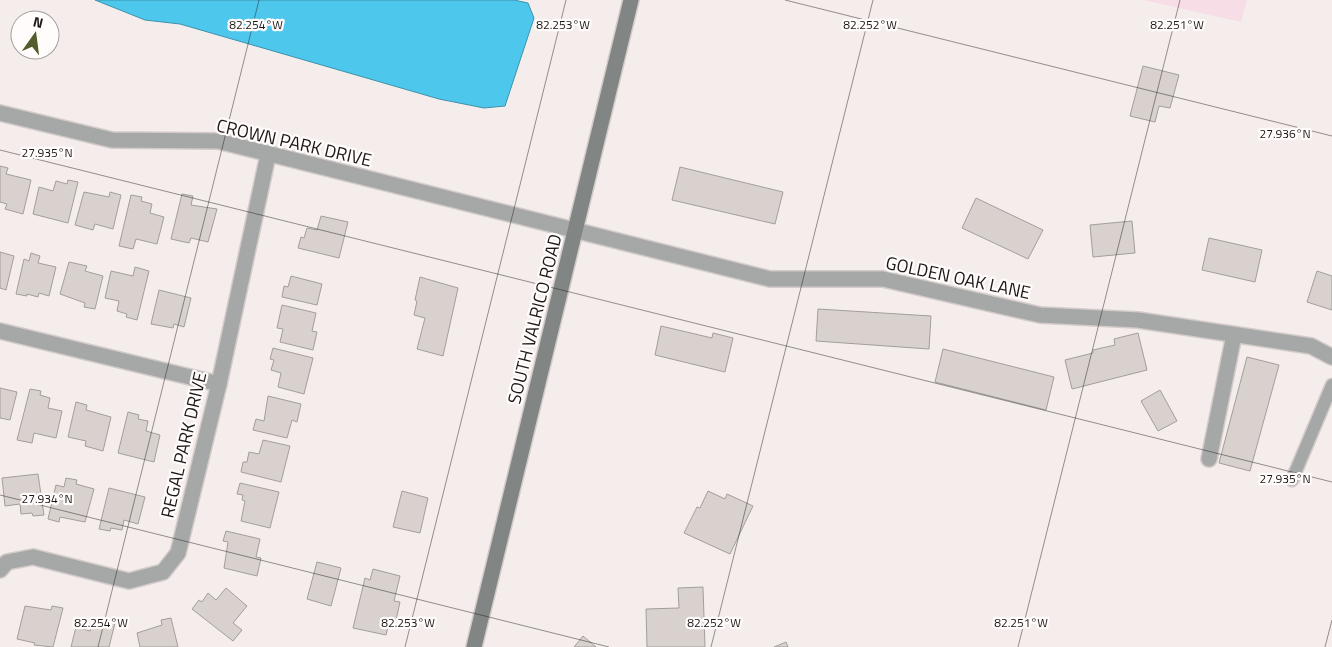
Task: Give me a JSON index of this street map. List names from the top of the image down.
{
  "streets": {
    "street": [
      "CROWN PARK DRIVE",
      "GOLDEN OAK LANE",
      "SOUTH VALRICO ROAD",
      "REGAL PARK DRIVE"
    ]
  },
  "crossings": [
    ["CROWN PARK DRIVE", "GOLDEN OAK LANE"],
    ["CROWN PARK DRIVE", "SOUTH VALRICO ROAD"],
    ["CROWN PARK DRIVE", "REGAL PARK DRIVE"],
    ["GOLDEN OAK LANE", "SOUTH VALRICO ROAD"]
  ],
  "north": "top",
  "coordinates": [
    "82.254°W",
    "82.253°W",
    "82.252°W",
    "82.251°W",
    "27.936°N",
    "27.935°N",
    "27.934°N"
  ]
}
